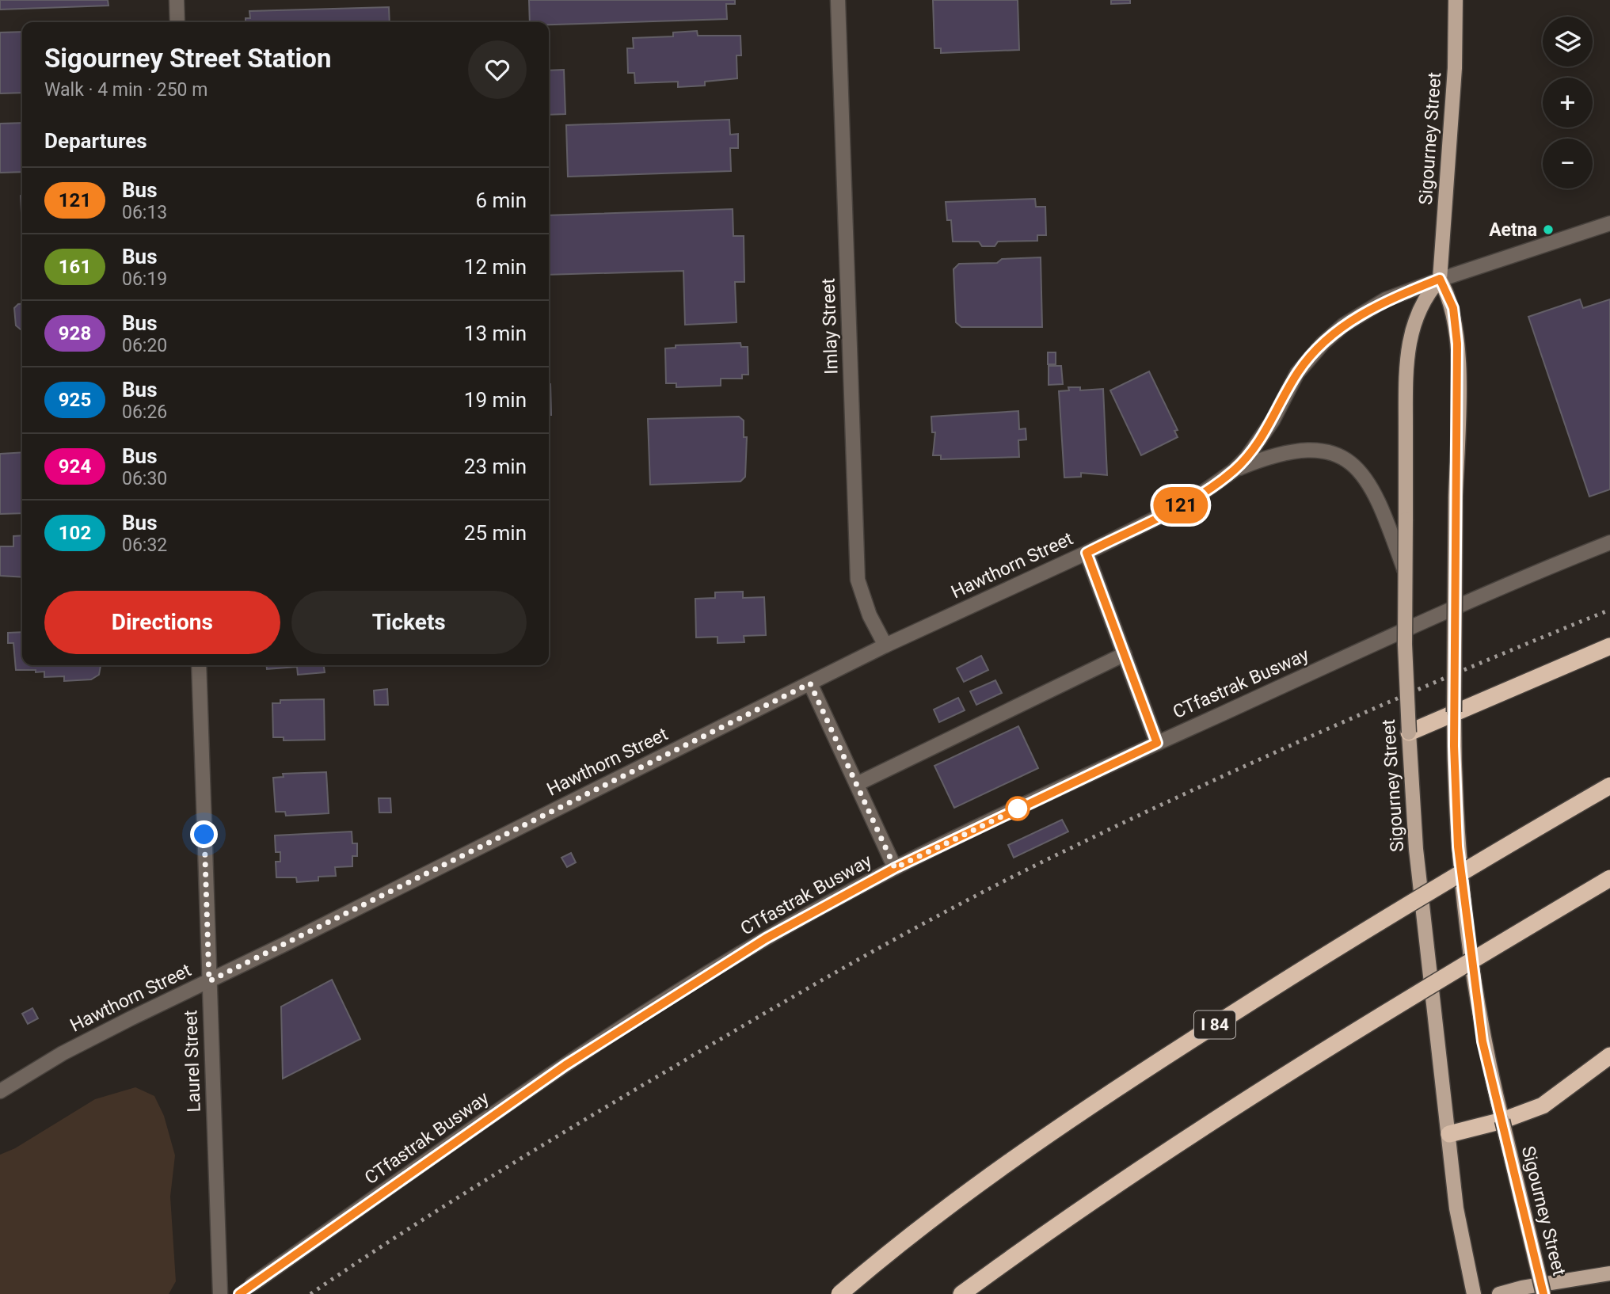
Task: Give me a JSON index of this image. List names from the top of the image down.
{
  "streets": {
    "highway": ["I 84"],
    "main road": ["Sigourney Street"],
    "street": [
      "Imlay Street",
      "Hawthorn Street",
      "CTfastrak Busway",
      "Laurel Street"
    ]
  },
  "crossings": [
    ["Sigourney Street", "Hawthorn Street"],
    ["Imlay Street", "Hawthorn Street"],
    ["Hawthorn Street", "Laurel Street"]
  ],
  "places": ["Aetna"],
  "lines": ["bus line 121"],
  "page": {
    "on_map": "121",
    "map_buttons": ["+", "−"],
    "heading": [
      ["Sigourney Street Station", "Walk · 4 min · 250 m"],
      "Departures"
    ],
    "list": [
      {
        "mark": "121",
        "name": "Bus",
        "note": "06:13",
        "value": "6 min"
      },
      {
        "mark": "161",
        "name": "Bus",
        "note": "06:19",
        "value": "12 min"
      },
      {
        "mark": "928",
        "name": "Bus",
        "note": "06:20",
        "value": "13 min"
      },
      {
        "mark": "925",
        "name": "Bus",
        "note": "06:26",
        "value": "19 min"
      },
      {
        "mark": "924",
        "name": "Bus",
        "note": "06:30",
        "value": "23 min"
      },
      {
        "mark": "102",
        "name": "Bus",
        "note": "06:32",
        "value": "25 min"
      }
    ],
    "buttons": ["Directions", "Tickets"]
  }
}
